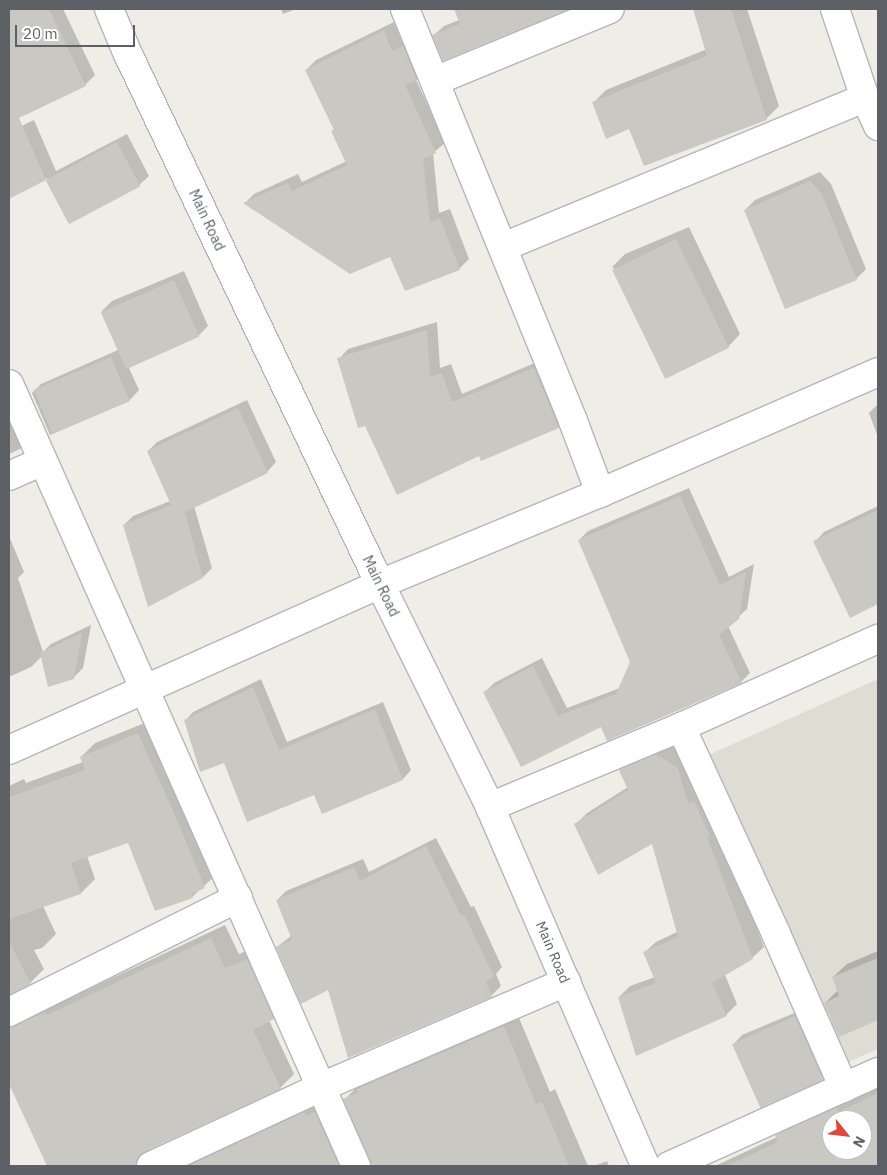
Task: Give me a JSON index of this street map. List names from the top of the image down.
{
  "streets": {
    "street": ["Main Road"]
  },
  "scale_bar": "20 m",
  "north": "bottom right"
}
